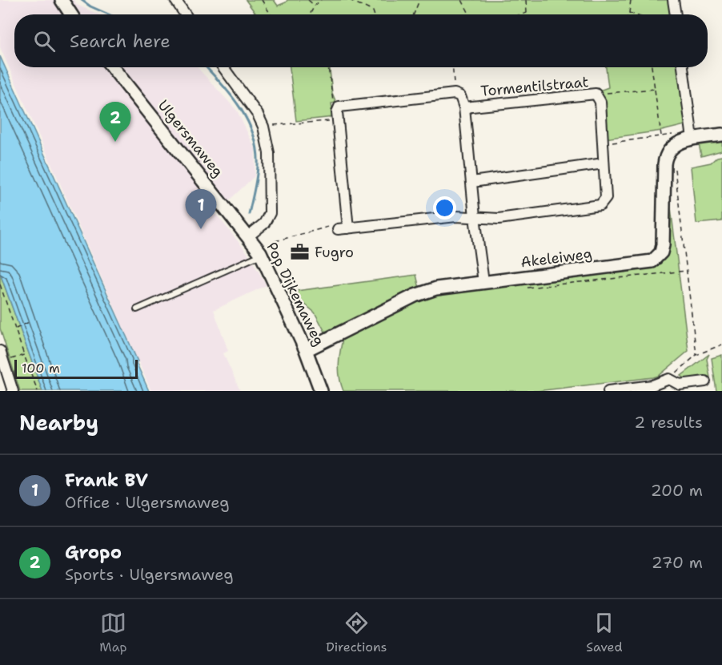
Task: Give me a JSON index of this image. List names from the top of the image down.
{
  "streets": {
    "street": [
      "Tormentilstraat",
      "Ulgersmaweg",
      "Akeleiweg",
      "Pop Dijkemaweg"
    ]
  },
  "crossings": [
    ["Tormentilstraat", "Akeleiweg"],
    ["Ulgersmaweg", "Pop Dijkemaweg"],
    ["Akeleiweg", "Pop Dijkemaweg"]
  ],
  "places": {
    "office": ["Fugro"]
  },
  "scale_bar": "100 m",
  "page": {
    "search": "Search here",
    "pins": ["2", "1"],
    "scale": "100 m",
    "heading": ["Nearby", "2 results"],
    "list": [
      {
        "mark": "1",
        "name": "Frank BV",
        "note": "Office · Ulgersmaweg",
        "value": "200 m"
      },
      {
        "mark": "2",
        "name": "Gropo",
        "note": "Sports · Ulgersmaweg",
        "value": "270 m"
      }
    ],
    "nav": ["Map", "Directions", "Saved"]
  }
}
